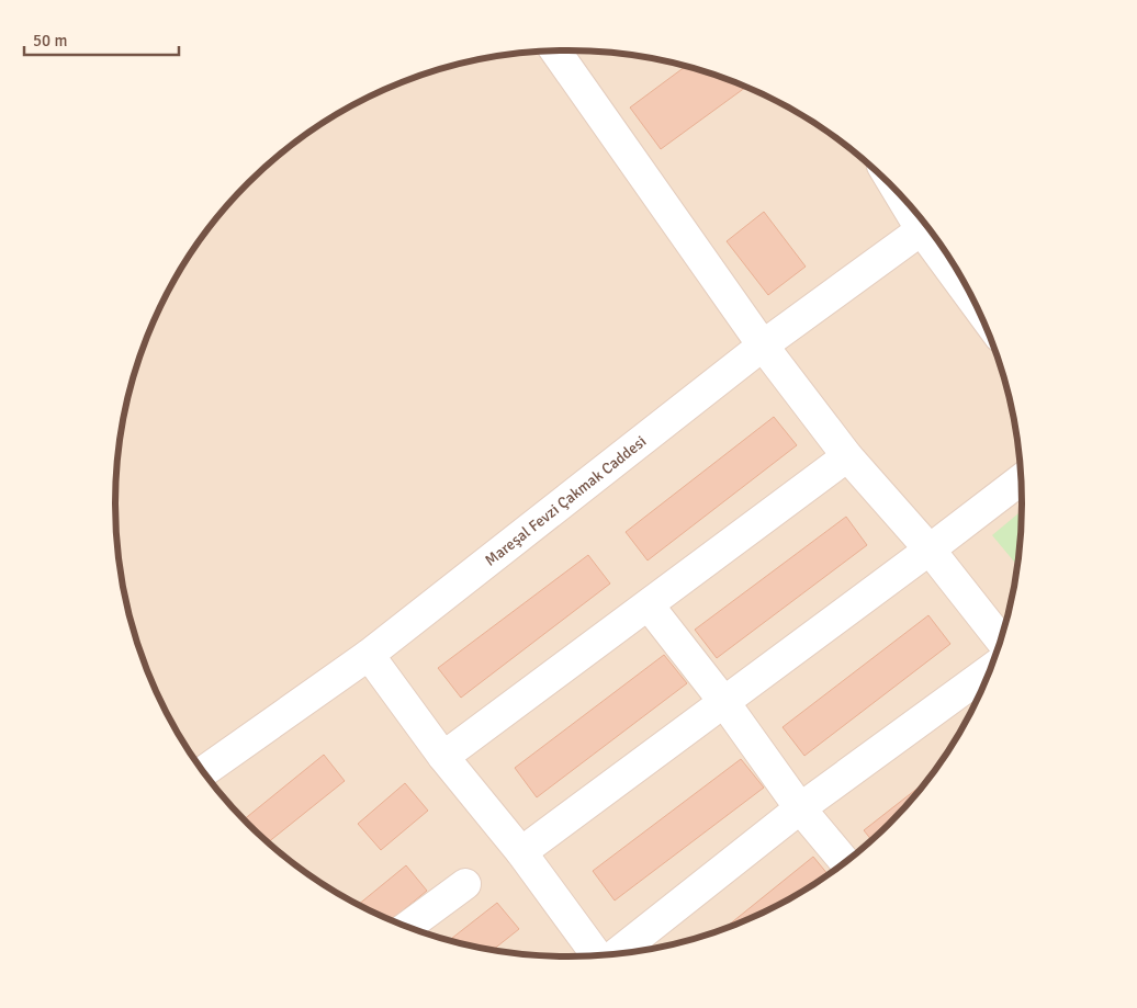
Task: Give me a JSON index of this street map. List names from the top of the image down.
{
  "streets": {
    "street": ["Mareşal Fevzi Çakmak Caddesi"]
  },
  "scale_bar": "50 m"
}
